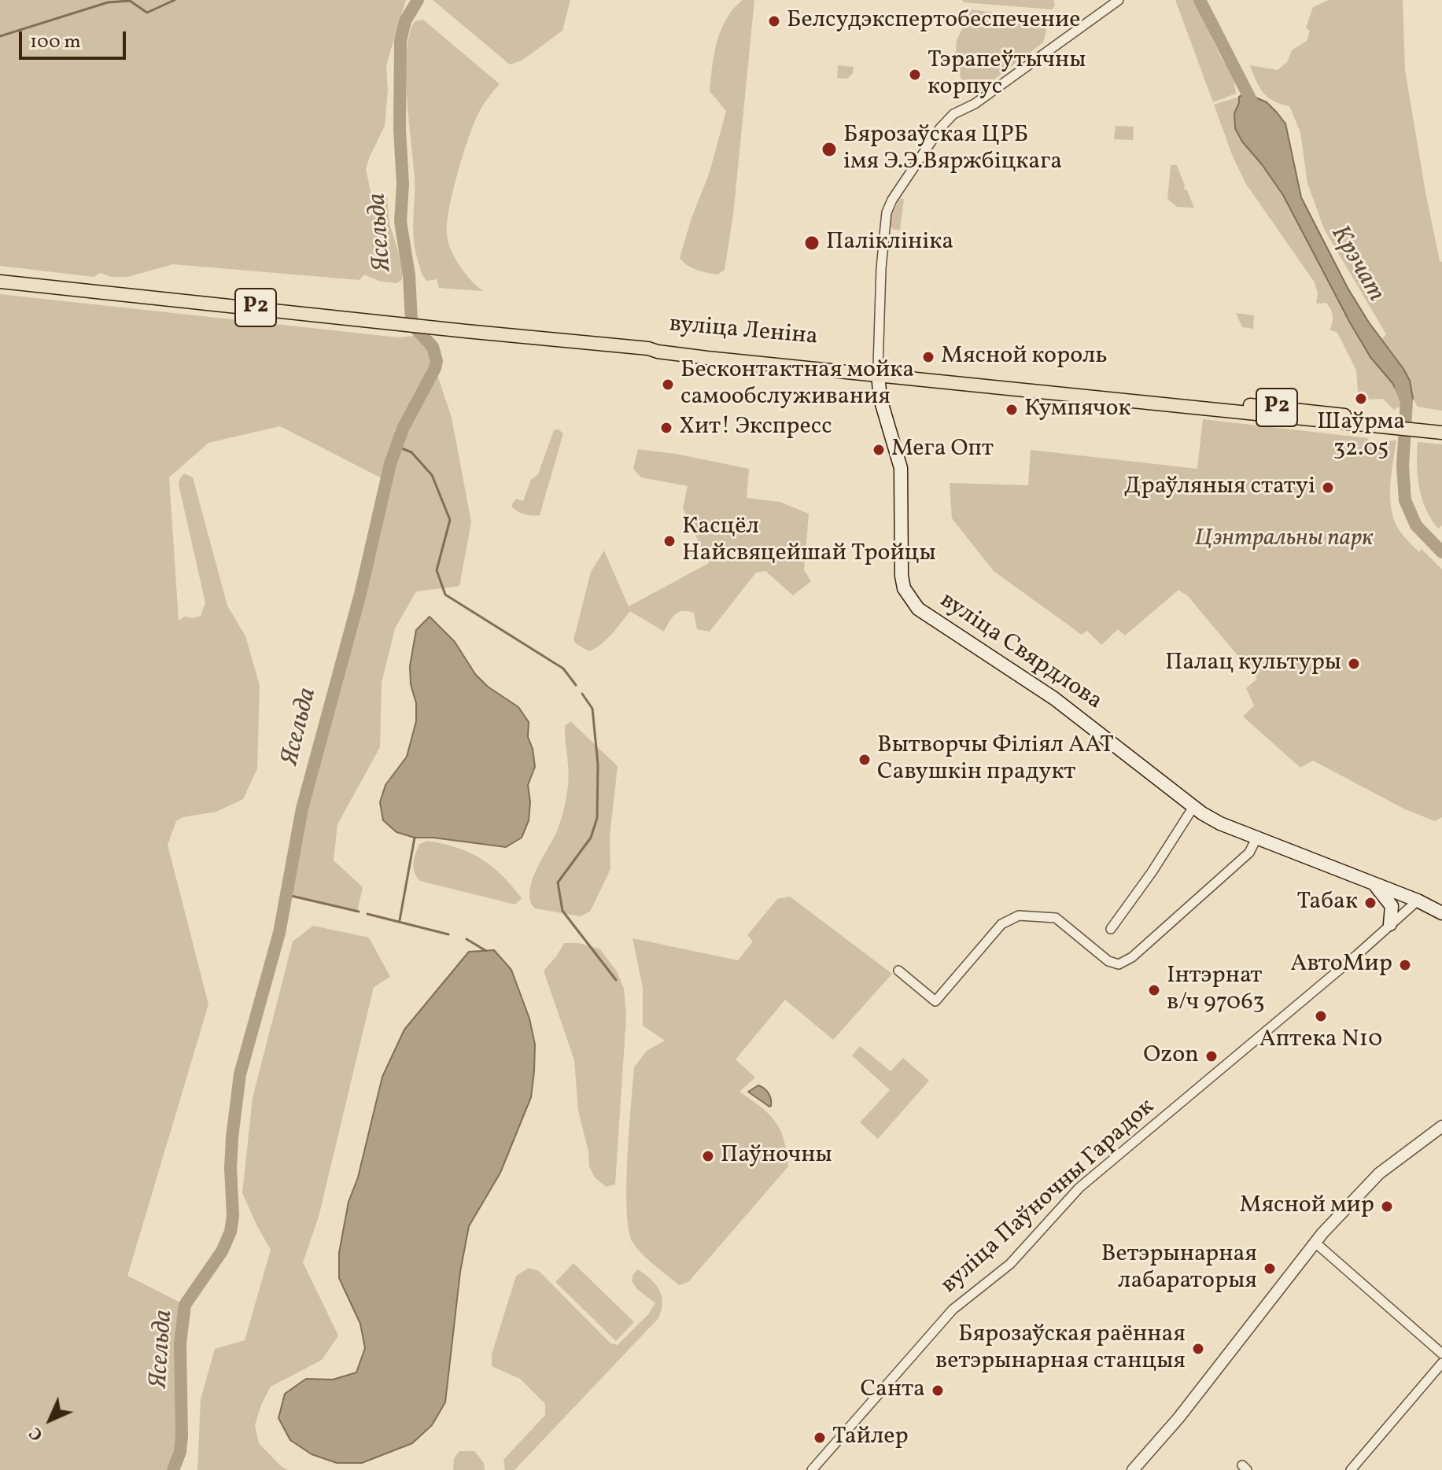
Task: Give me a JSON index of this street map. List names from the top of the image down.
{
  "streets": {
    "main road": ["Р2", "вуліца Леніна", "вуліца Свярдлова"],
    "street": ["вуліца Паўночны Гарадок"]
  },
  "crossings": [
    ["вуліца Леніна", "вуліца Свярдлова"],
    ["вуліца Свярдлова", "вуліца Паўночны Гарадок"]
  ],
  "water": ["Ясельда", "Крэчат"],
  "parks": ["Цэнтральны парк"],
  "places": [
    "Белсудэкспертобеспечение",
    "Тэрапеўтычны корпус",
    "Бярозаўская ЦРБ імя Э.Э.Вяржбіцкага",
    "Паліклініка",
    "Мясной король",
    "Бесконтактная мойка самообслуживания",
    "Шаўрма 32.05",
    "Кумпячок",
    "Хит! Экспресс",
    "Мега Опт",
    "Драўляныя статуі",
    "Касцёл Найсвяцейшай Тройцы",
    "Палац культуры",
    "Вытворчы Філіял ААТ Савушкін прадукт",
    "Табак",
    "АвтоМир",
    "Інтэрнат в/ч 97063",
    "Аптека N10",
    "Ozon",
    "Паўночны",
    "Мясной мир",
    "Ветэрынарная лабараторыя",
    "Бярозаўская раённая ветэрынарная станцыя",
    "Санта",
    "Тайлер"
  ],
  "scale_bar": "100 m",
  "north": "bottom left"
}
